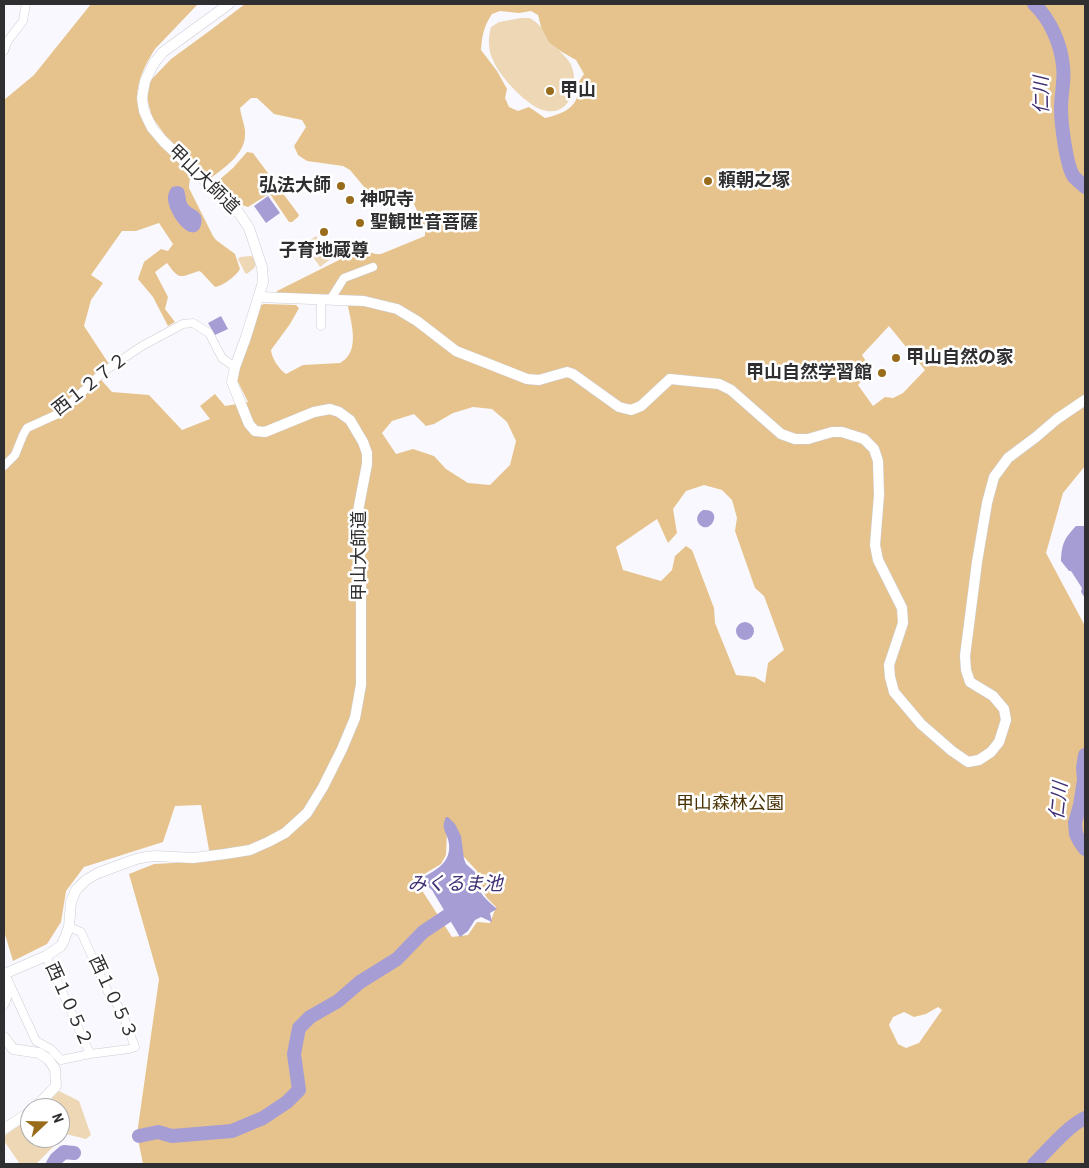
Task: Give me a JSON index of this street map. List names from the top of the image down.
{
  "streets": {
    "street": [
      "甲山大師道",
      "西１２７２",
      "西１０５３",
      "西１０５２"
    ]
  },
  "crossings": [
    ["甲山大師道", "西１２７２"],
    ["甲山大師道", "西１０５３"],
    ["甲山大師道", "西１０５２"],
    ["西１０５３", "西１０５２"]
  ],
  "water": ["仁川", "みくるま池"],
  "parks": ["甲山森林公園"],
  "places": [
    "甲山",
    "頼朝之塚",
    "弘法大師",
    "神呪寺",
    "聖観世音菩薩",
    "子育地蔵尊",
    "甲山自然の家",
    "甲山自然学習館"
  ],
  "north": "right"
}
